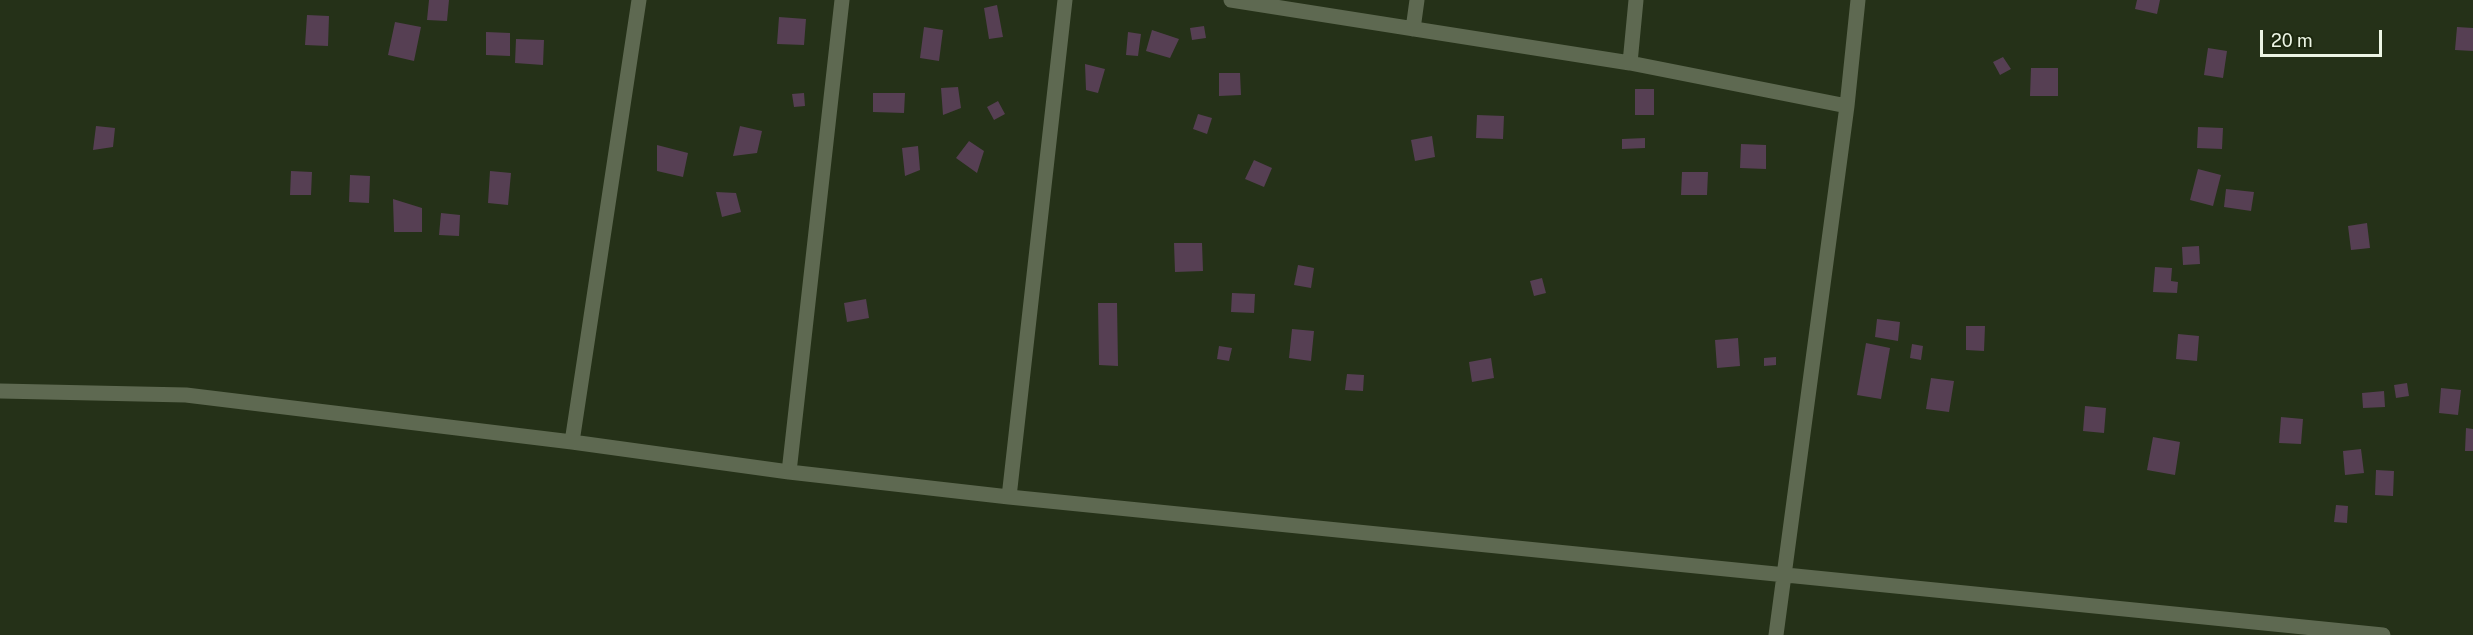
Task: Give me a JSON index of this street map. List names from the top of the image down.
{
  "scale_bar": "20 m"
}
